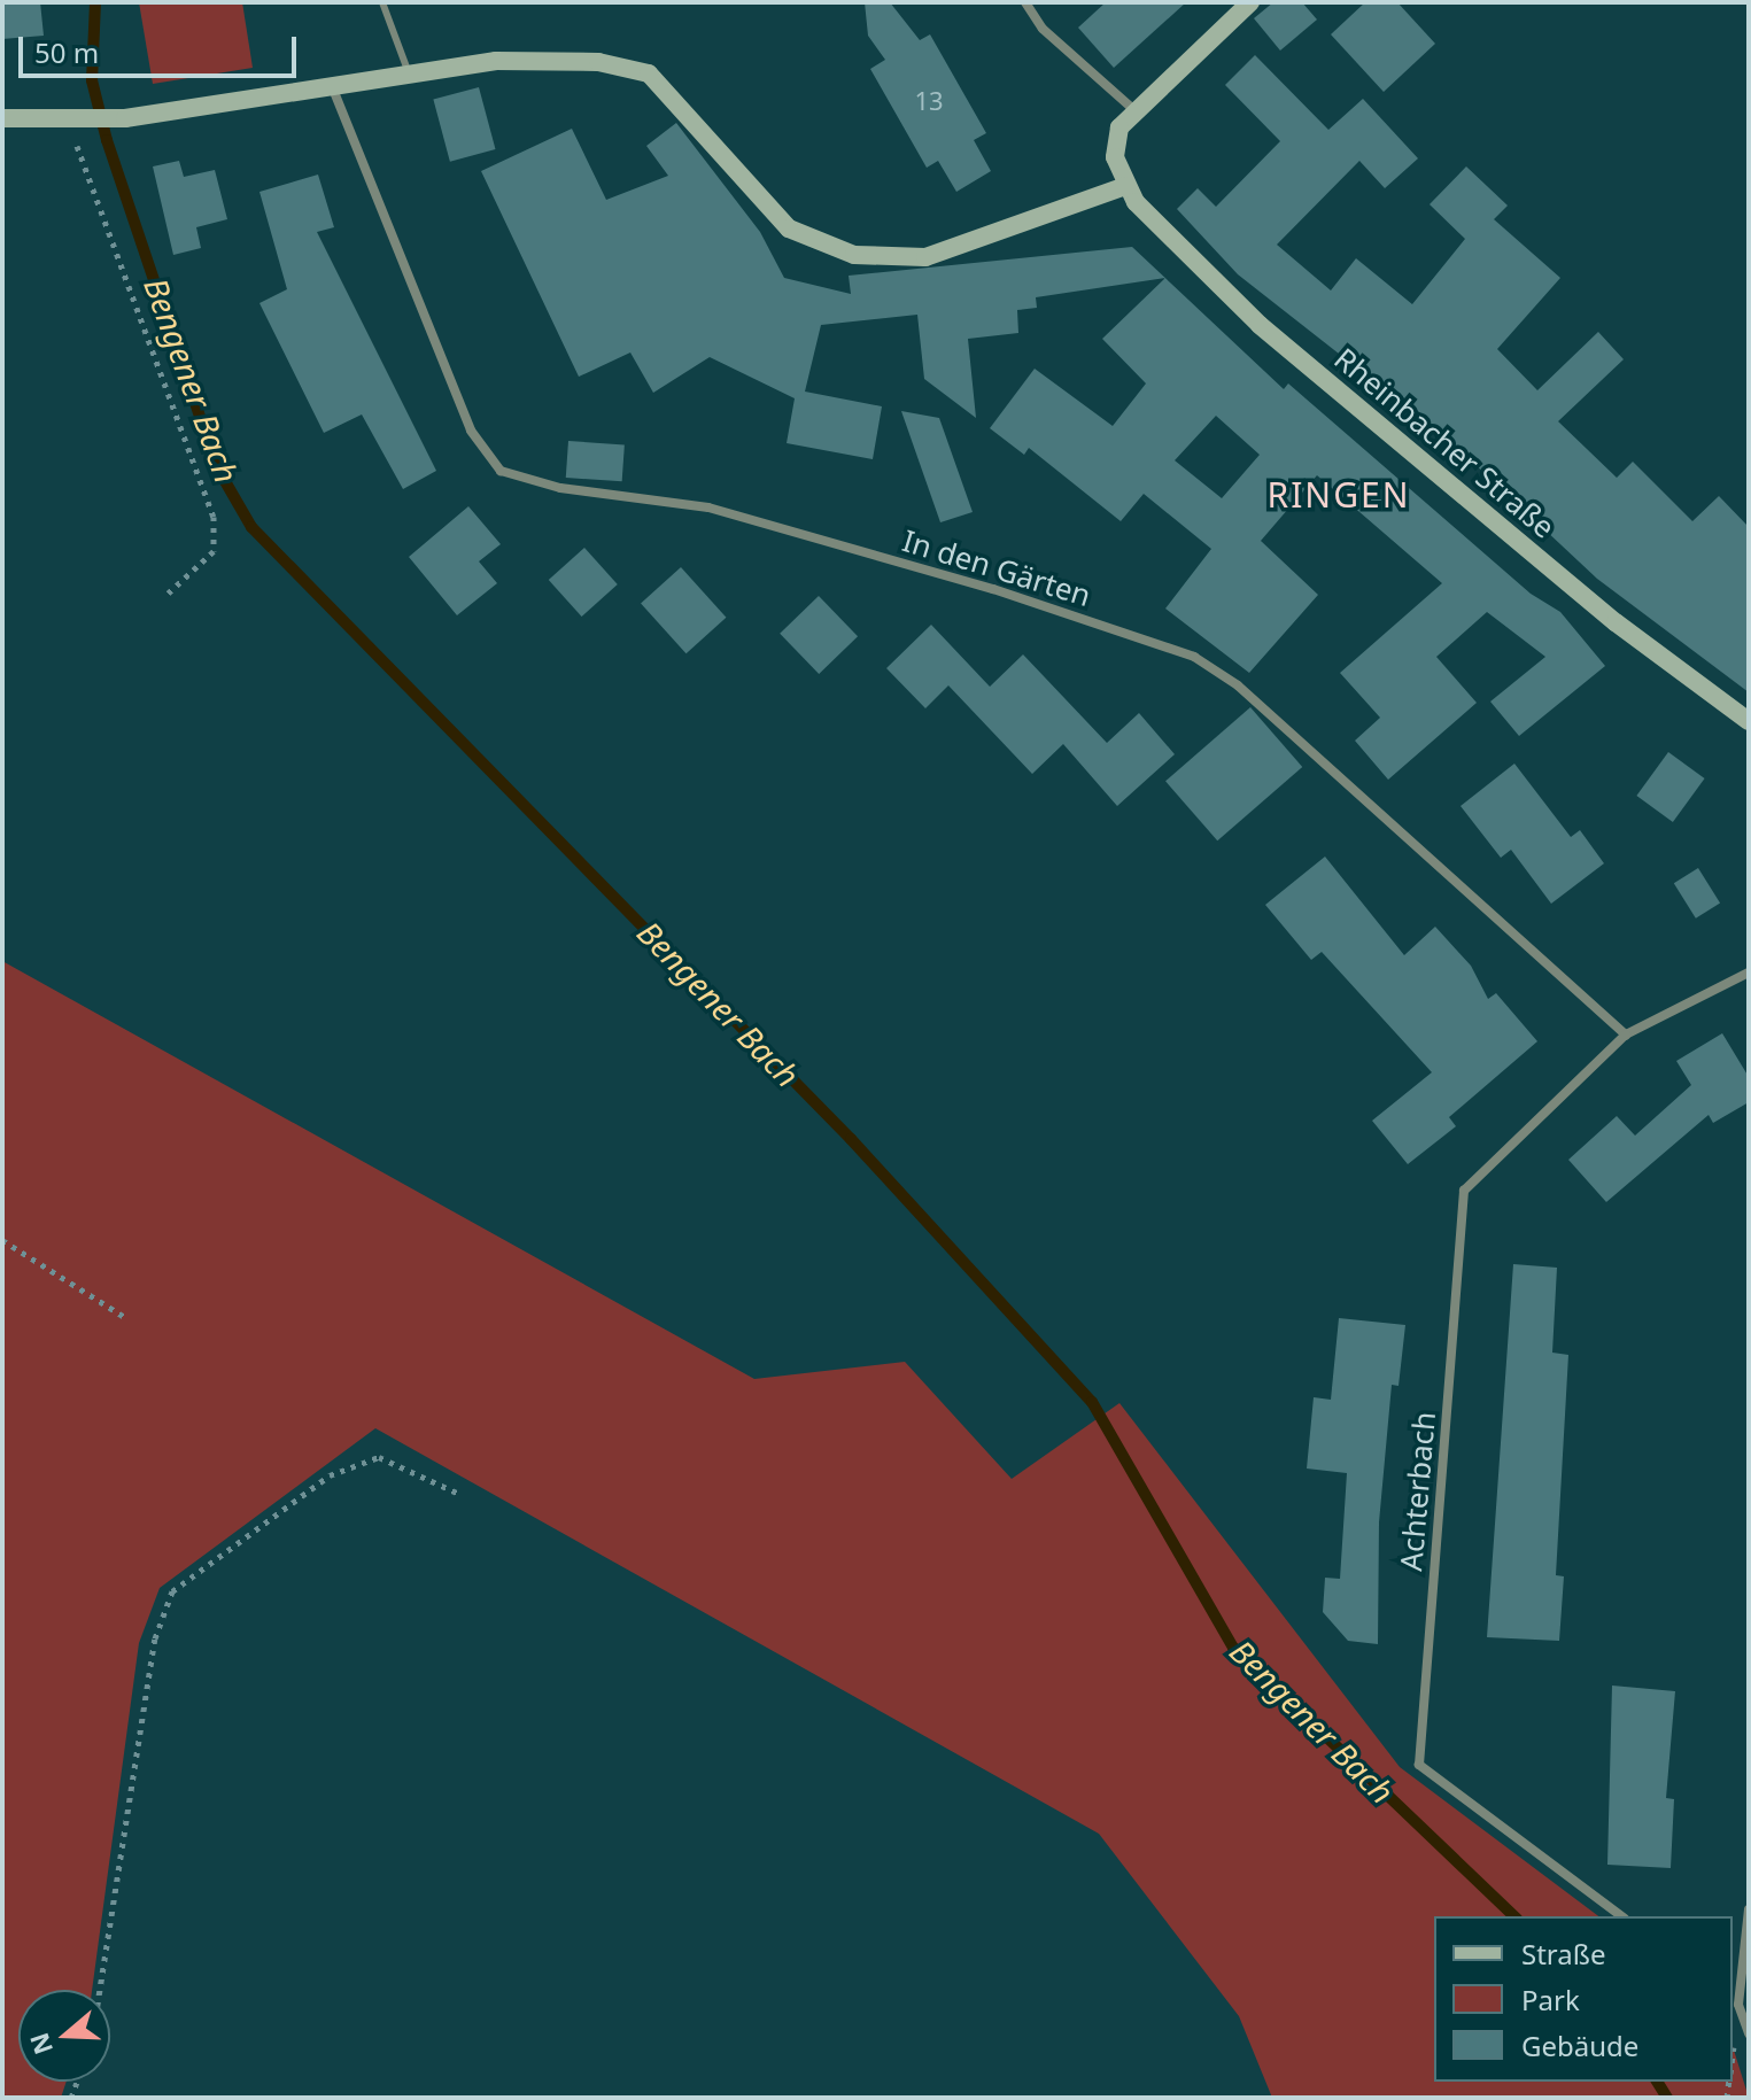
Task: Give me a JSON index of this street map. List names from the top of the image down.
{
  "streets": {
    "main road": ["Rheinbacher Straße"],
    "street": ["In den Gärten", "Achterbach"]
  },
  "crossings": [
    ["In den Gärten", "Achterbach"]
  ],
  "districts": ["RINGEN"],
  "water": ["Bengener Bach"],
  "house_numbers": ["13"],
  "legend": ["Straße", "Park", "Gebäude"],
  "scale_bar": "50 m",
  "north": "left"
}
